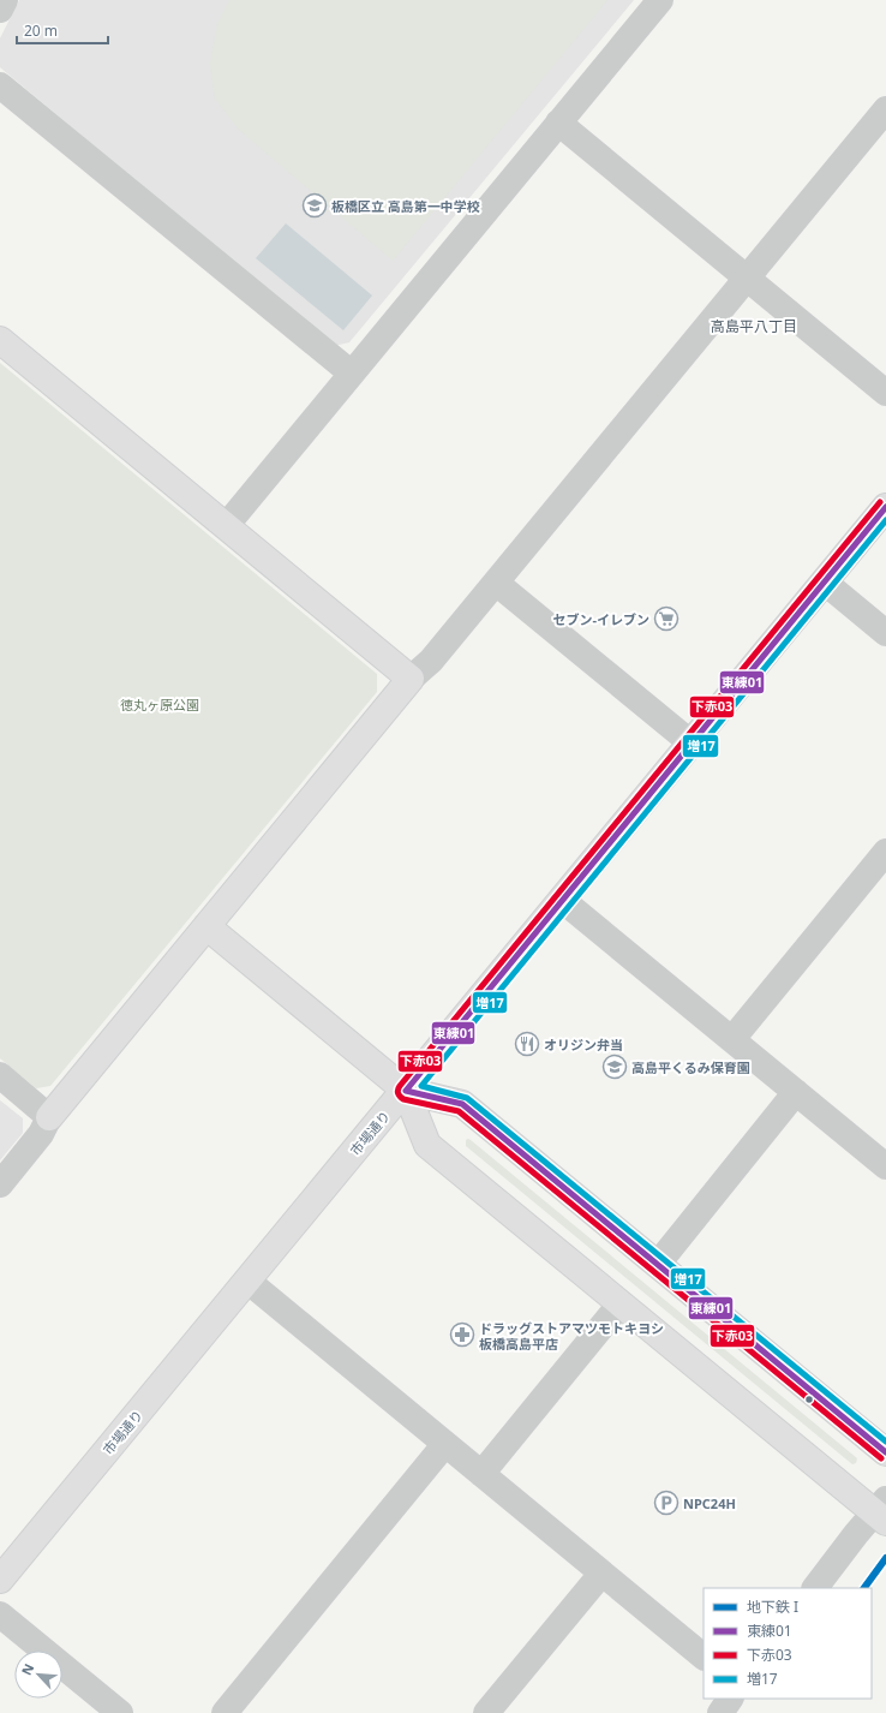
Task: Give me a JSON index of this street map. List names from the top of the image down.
{
  "streets": {
    "street": ["市場通り"]
  },
  "districts": ["高島平八丁目"],
  "parks": ["徳丸ヶ原公園"],
  "places": {
    "school or university": ["板橋区立 高島第一中学校", "高島平くるみ保育園"],
    "supermarket": ["セブン-イレブン"],
    "restaurant": ["オリジン弁当"],
    "pharmacy": ["ドラッグストアマツモトキヨシ 板橋高島平店"],
    "parking": ["NPC24H"]
  },
  "lines": [
    "transit line 下赤03",
    "transit line 東練01",
    "transit line 増17",
    "metro line I"
  ],
  "legend": [
    "地下鉄 I",
    "東練01",
    "下赤03",
    "増17"
  ],
  "scale_bar": "20 m",
  "north": "top left"
}
